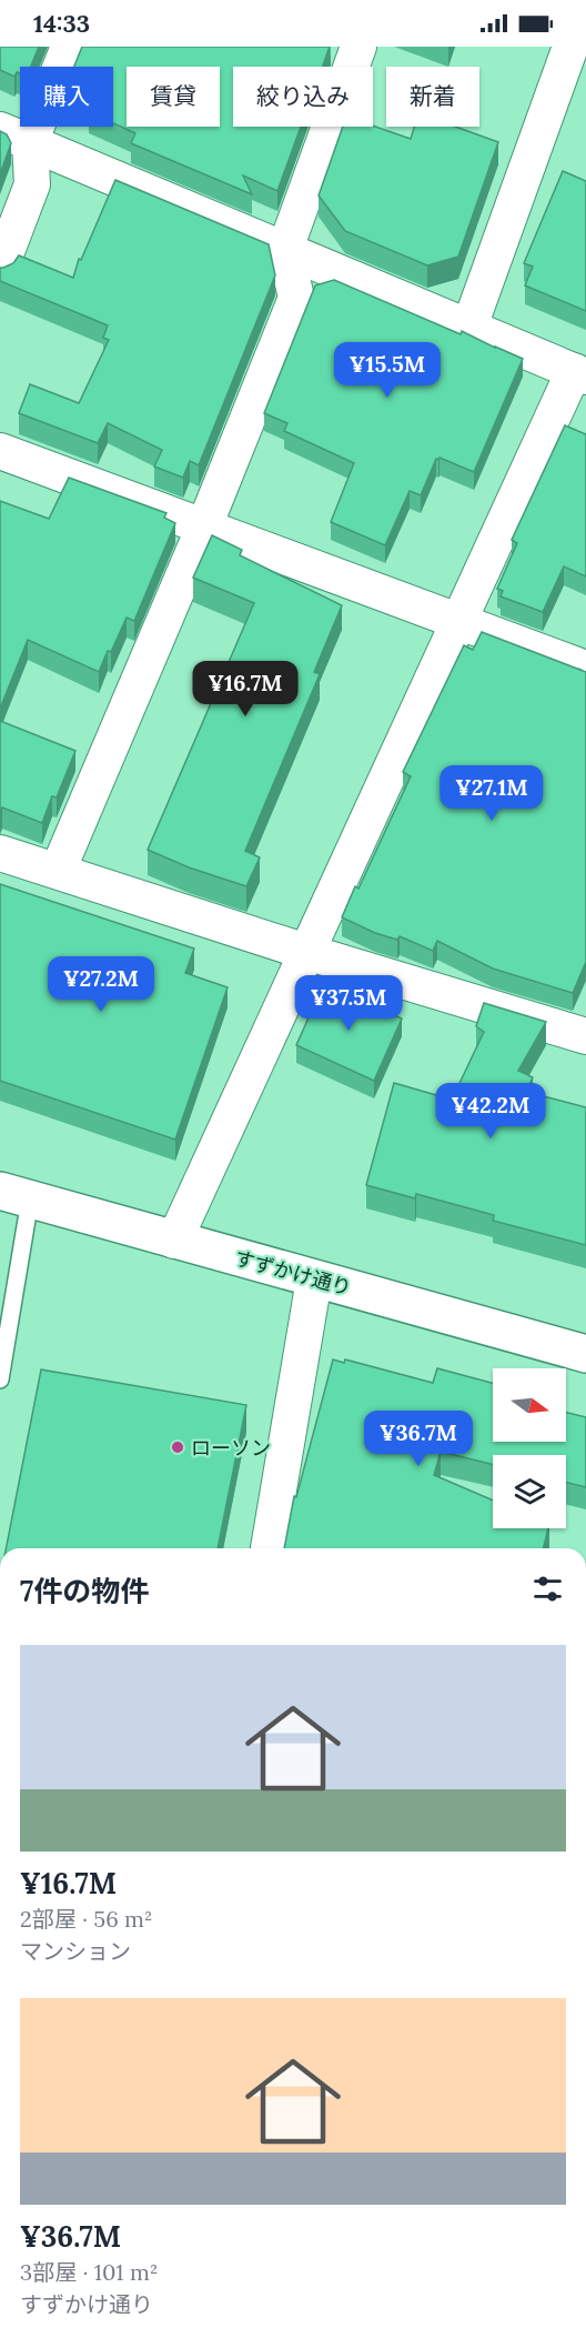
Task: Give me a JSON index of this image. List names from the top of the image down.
{
  "streets": {
    "street": ["すずかけ通り"]
  },
  "places": ["ローソン"],
  "north": "right",
  "page": {
    "status": "14:33",
    "chip": [
      "購入",
      "賃貸",
      "絞り込み",
      "新着"
    ],
    "price": [
      "¥15.5M",
      "¥16.7M",
      "¥27.1M",
      "¥27.2M",
      "¥37.5M",
      "¥42.2M",
      "¥36.7M"
    ],
    "heading": "7件の物件",
    "list": [
      {
        "name": "¥16.7M",
        "note": "2部屋 · 56 m² · マンション"
      },
      {
        "name": "¥36.7M",
        "note": "3部屋 · 101 m² · すずかけ通り"
      }
    ]
  }
}
